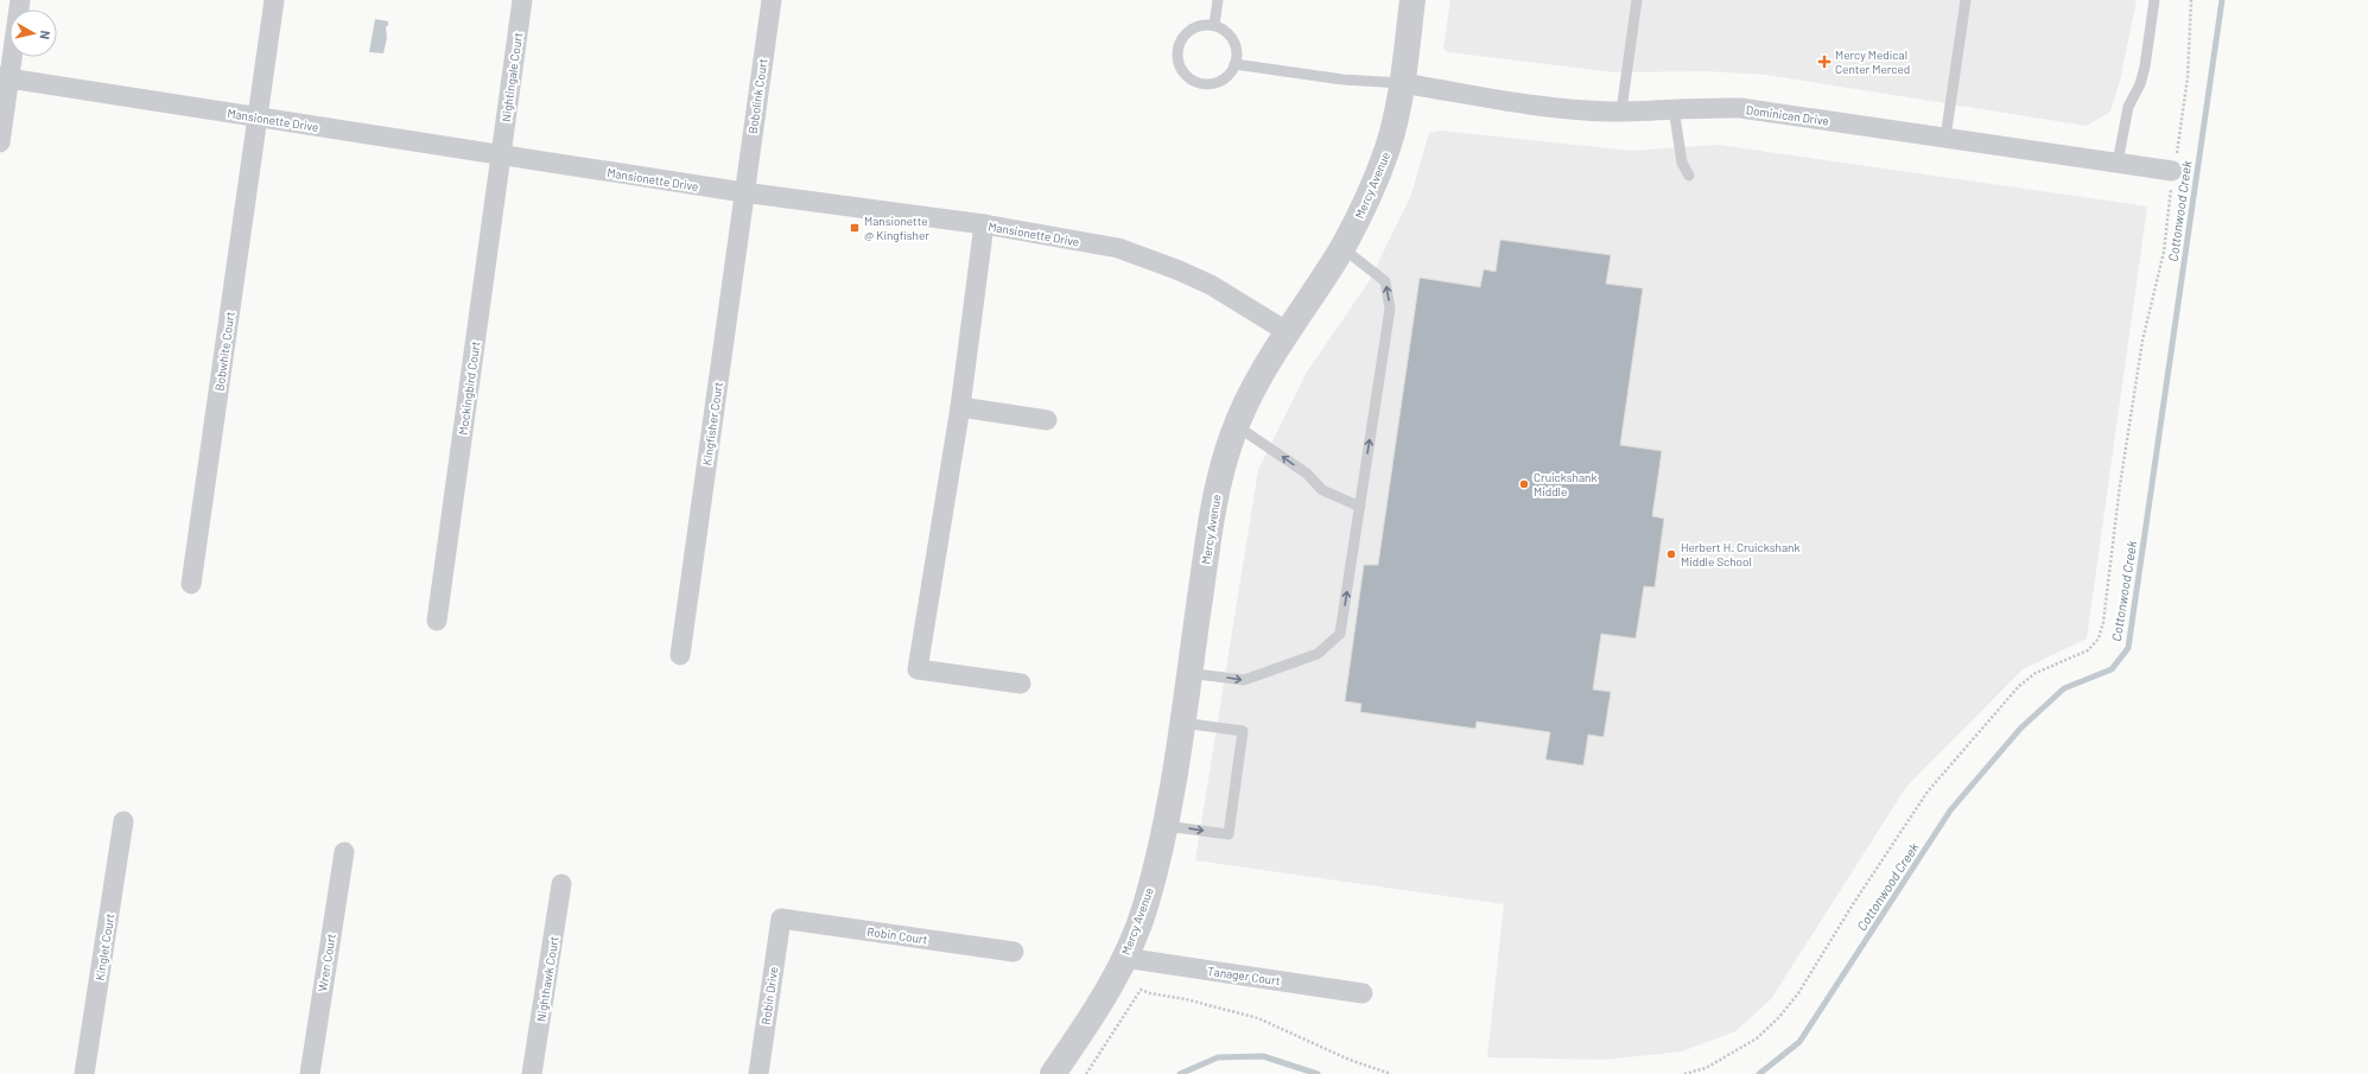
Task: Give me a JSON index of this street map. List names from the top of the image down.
{
  "streets": {
    "street": [
      "Nightingale Court",
      "Bobolink Court",
      "Dominican Drive",
      "Mansionette Drive",
      "Mercy Avenue",
      "Bobwhite Court",
      "Mockingbird Court",
      "Kingfisher Court",
      "Robin Court",
      "Kinglet Court",
      "Wren Court",
      "Tanager Court",
      "Nighthawk Court",
      "Robin Drive"
    ]
  },
  "crossings": [
    ["Nightingale Court", "Mansionette Drive"],
    ["Nightingale Court", "Mockingbird Court"],
    ["Bobolink Court", "Mansionette Drive"],
    ["Bobolink Court", "Kingfisher Court"],
    ["Dominican Drive", "Mercy Avenue"],
    ["Mansionette Drive", "Mercy Avenue"],
    ["Mansionette Drive", "Bobwhite Court"],
    ["Mansionette Drive", "Mockingbird Court"],
    ["Mansionette Drive", "Kingfisher Court"],
    ["Mercy Avenue", "Tanager Court"],
    ["Robin Court", "Robin Drive"]
  ],
  "water": ["Cottonwood Creek"],
  "places": {
    "health": ["Mercy Medical Center Merced"],
    "transit": ["Mansionette @ Kingfisher"],
    "other": ["Cruickshank Middle", "Herbert H. Cruickshank Middle School"]
  },
  "north": "right"
}
